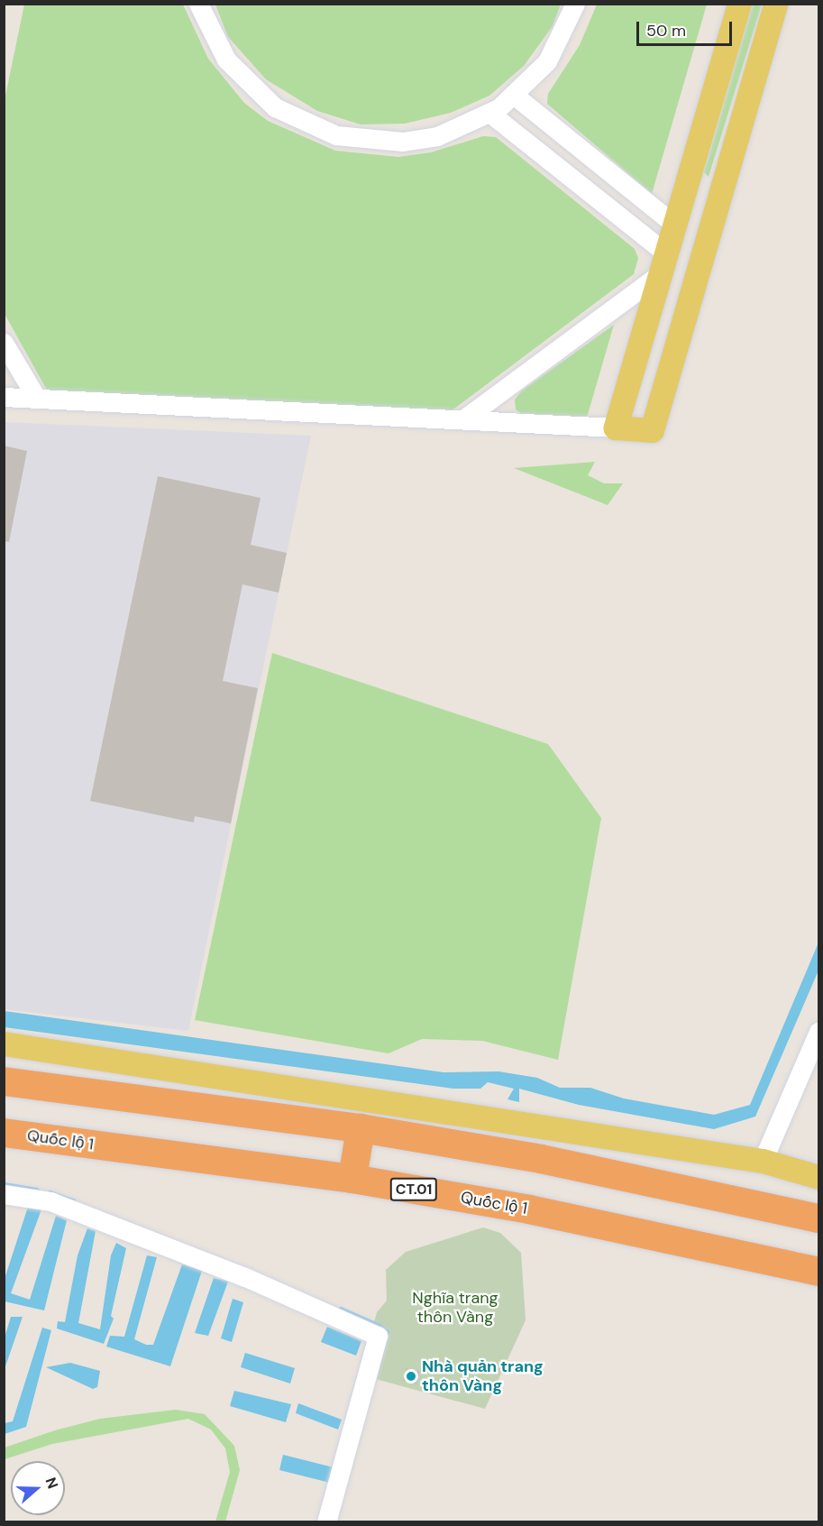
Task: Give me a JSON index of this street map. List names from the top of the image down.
{
  "streets": {
    "highway": ["Quốc lộ 1", "CT.01"]
  },
  "parks": ["Nghĩa trang thôn Vàng"],
  "places": ["Nhà quản trang thôn Vàng"],
  "scale_bar": "50 m",
  "north": "right"
}
